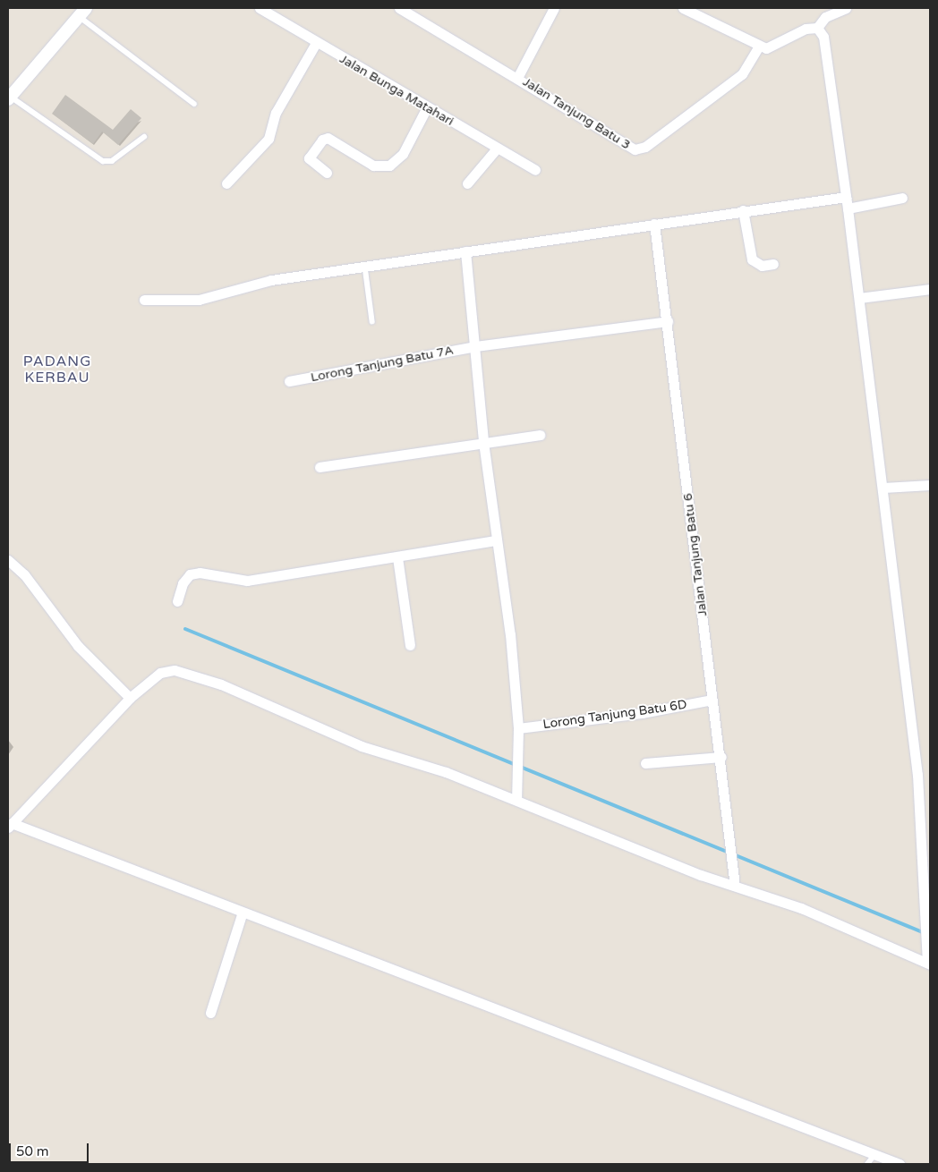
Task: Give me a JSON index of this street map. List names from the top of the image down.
{
  "streets": {
    "street": [
      "Jalan Bunga Matahari",
      "Jalan Tanjung Batu 3",
      "Lorong Tanjung Batu 7A",
      "Jalan Tanjung Batu 6",
      "Lorong Tanjung Batu 6D"
    ]
  },
  "crossings": [
    ["Lorong Tanjung Batu 7A", "Jalan Tanjung Batu 6"],
    ["Jalan Tanjung Batu 6", "Lorong Tanjung Batu 6D"]
  ],
  "districts": ["PADANG KERBAU"],
  "scale_bar": "50 m"
}
